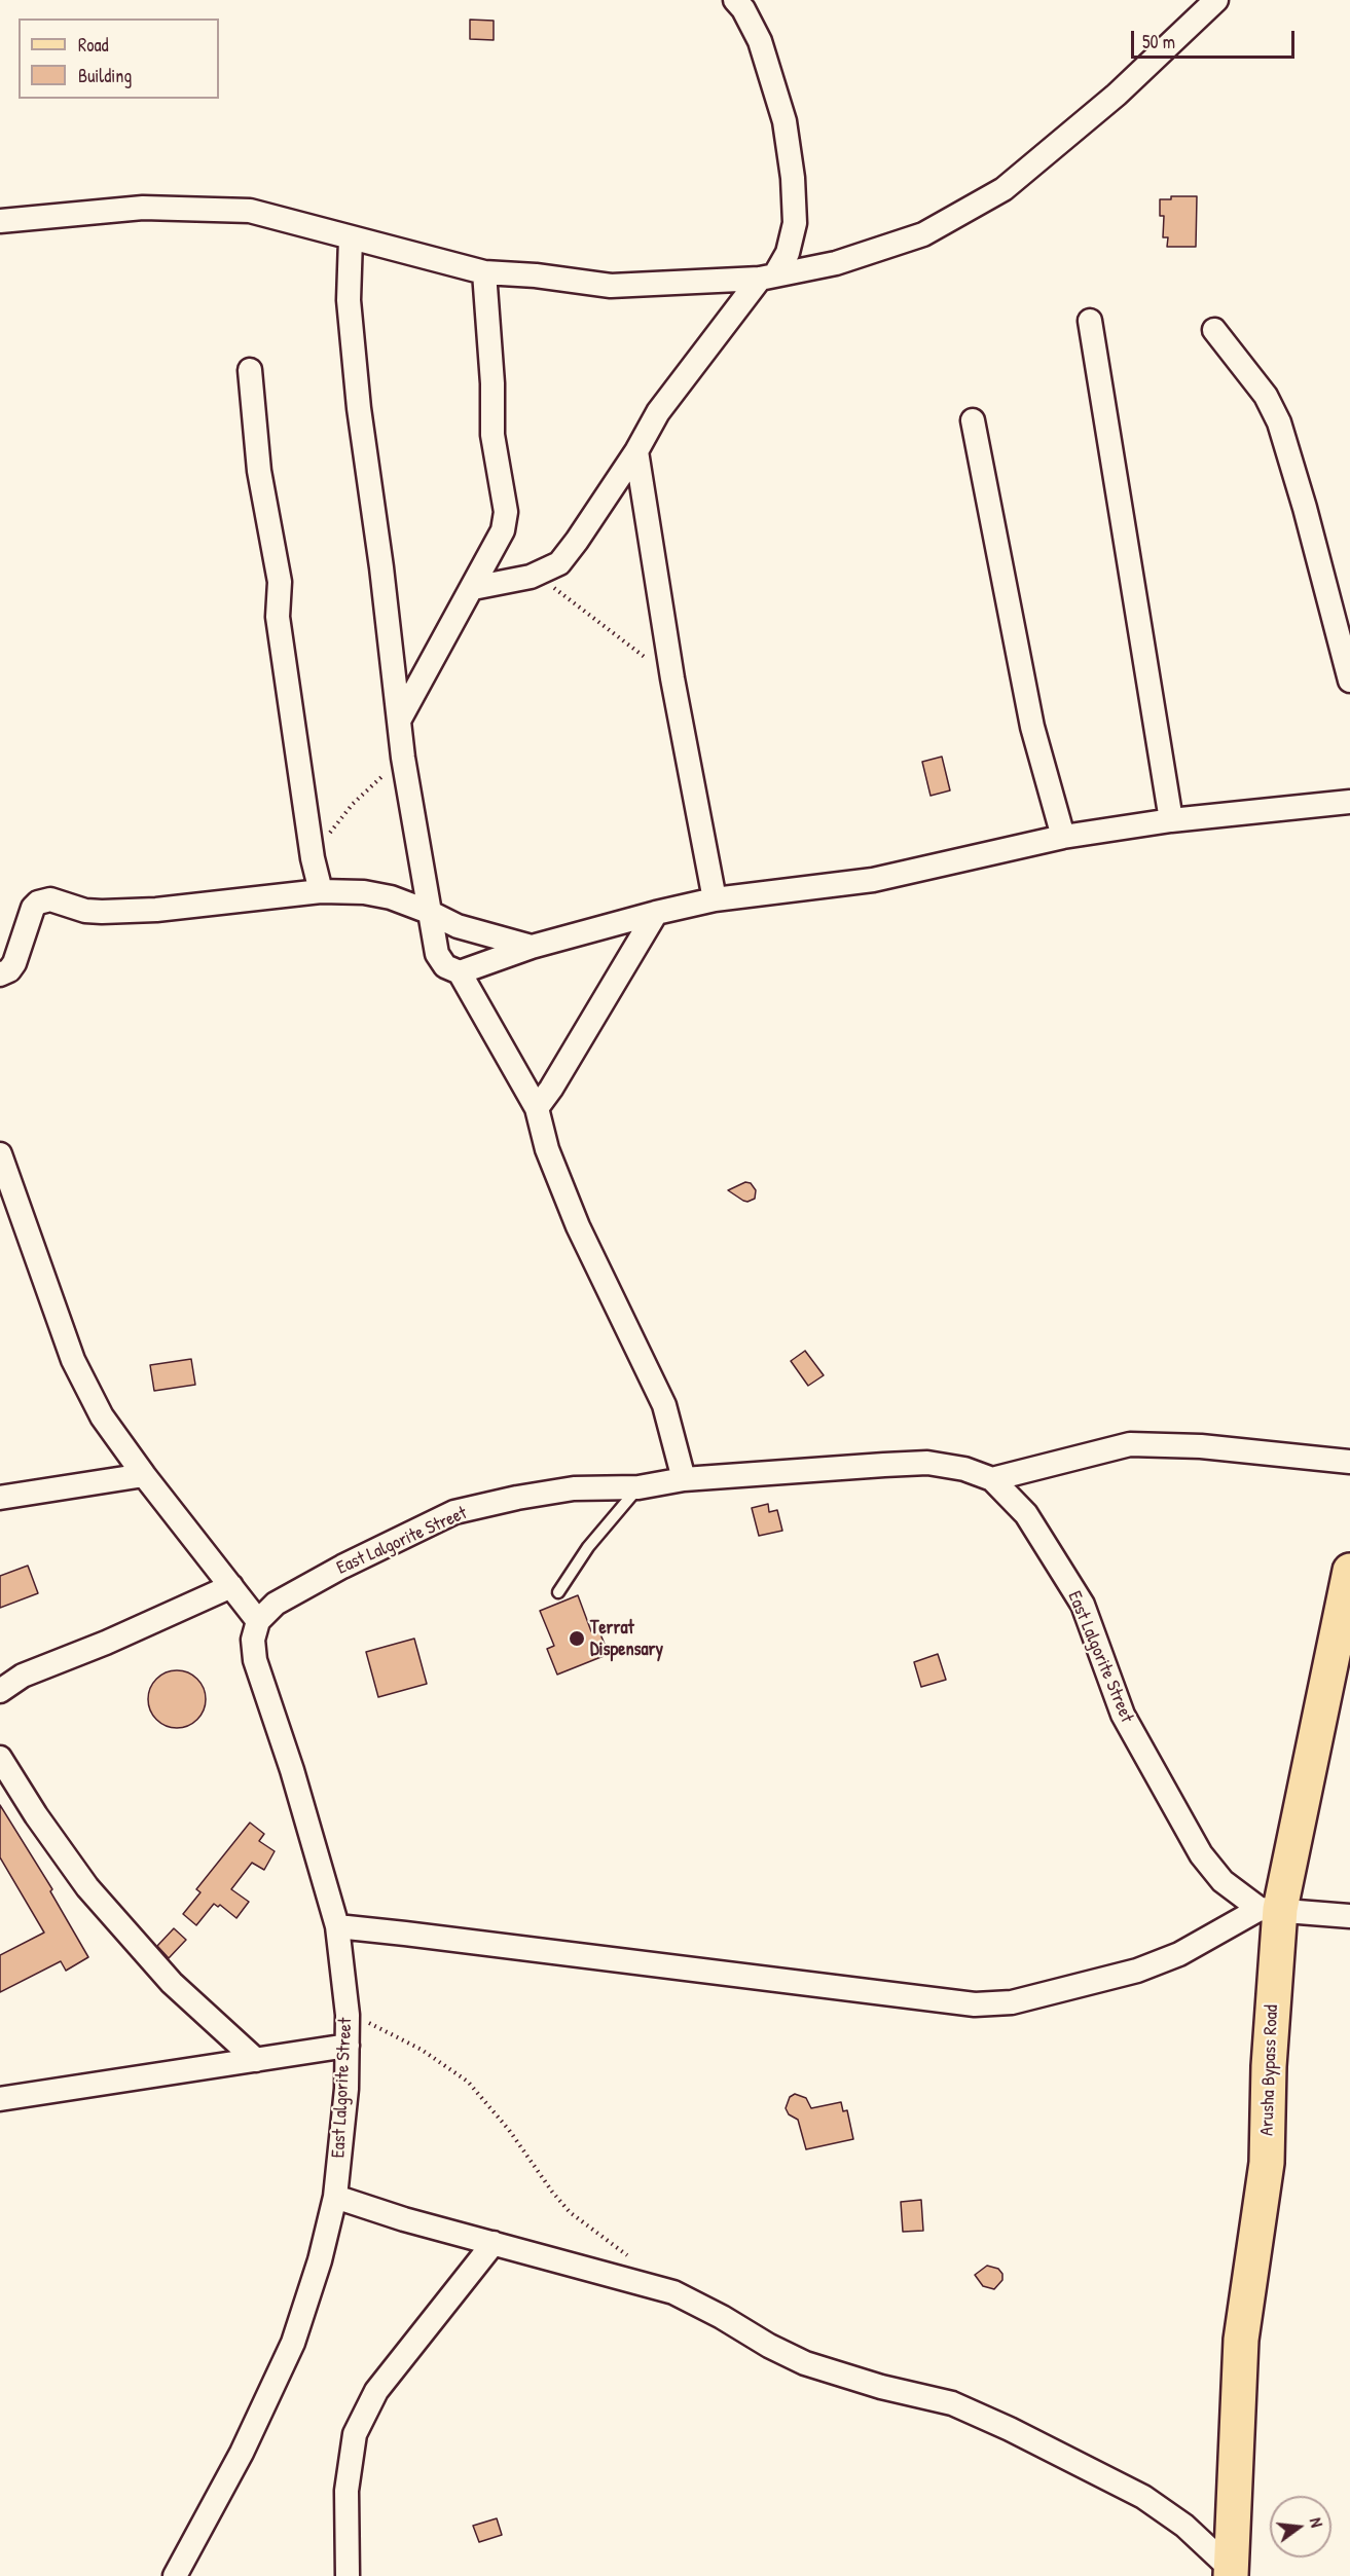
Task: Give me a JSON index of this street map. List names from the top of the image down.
{
  "streets": {
    "main road": ["Arusha Bypass Road"],
    "street": ["East Lalgorite Street"]
  },
  "crossings": [
    ["East Lalgorite Street", "Arusha Bypass Road"]
  ],
  "places": ["Terrat Dispensary"],
  "legend": ["Road", "Building"],
  "scale_bar": "50 m",
  "north": "right"
}
